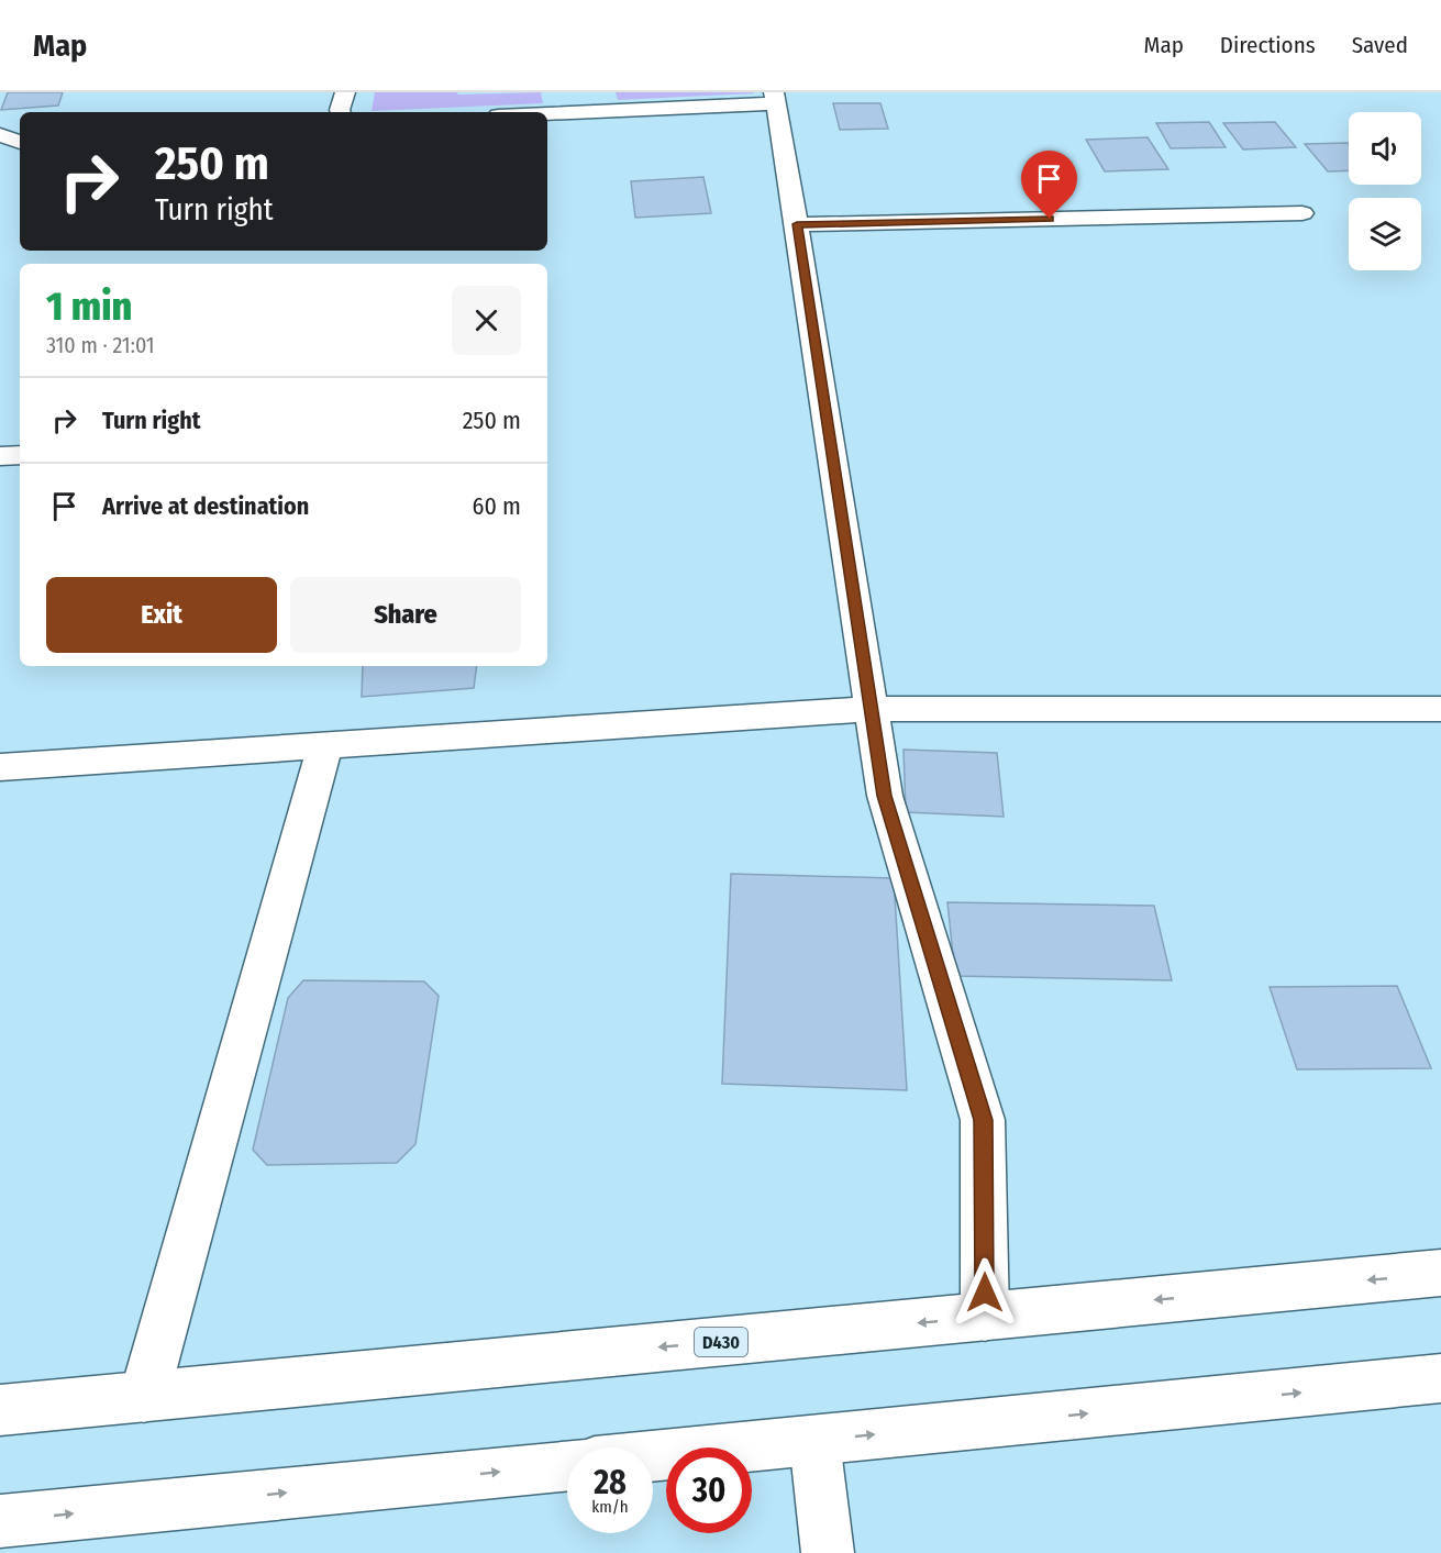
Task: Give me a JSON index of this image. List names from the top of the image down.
{
  "streets": {
    "main road": ["D430"]
  },
  "page": {
    "header": "Map",
    "nav": ["Map", "Directions", "Saved"],
    "turn": ["250 m", "Turn right"],
    "heading": ["1 min", "310 m · 21:01"],
    "list": [
      {
        "name": "Turn right",
        "value": "250 m"
      },
      {
        "name": "Arrive at destination",
        "value": "60 m"
      }
    ],
    "buttons": ["Exit", "Share"],
    "speed": "28 km/h",
    "limit": "30"
  }
}
